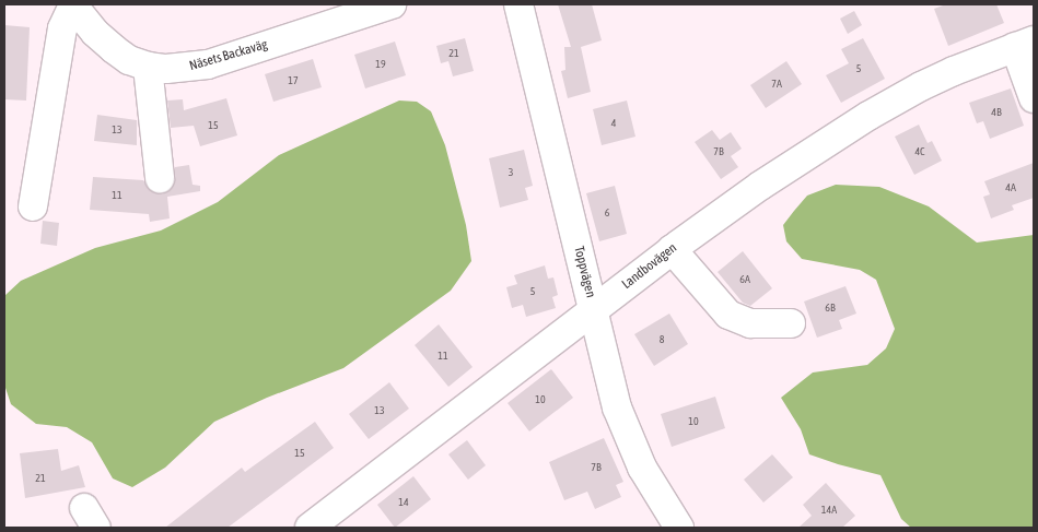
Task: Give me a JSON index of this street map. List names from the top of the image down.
{
  "streets": {
    "street": ["Näsets Backaväg", "Landbovägen", "Toppvägen"]
  },
  "crossings": [
    ["Landbovägen", "Toppvägen"]
  ],
  "house_numbers": [
    "21",
    "19",
    "5",
    "17",
    "7A",
    "4B",
    "4",
    "15",
    "13",
    "7B",
    "4C",
    "3",
    "4A",
    "11",
    "6",
    "6A",
    "5",
    "6B",
    "8",
    "11",
    "10",
    "13",
    "10",
    "15",
    "7B",
    "21",
    "14",
    "14A"
  ]
}
